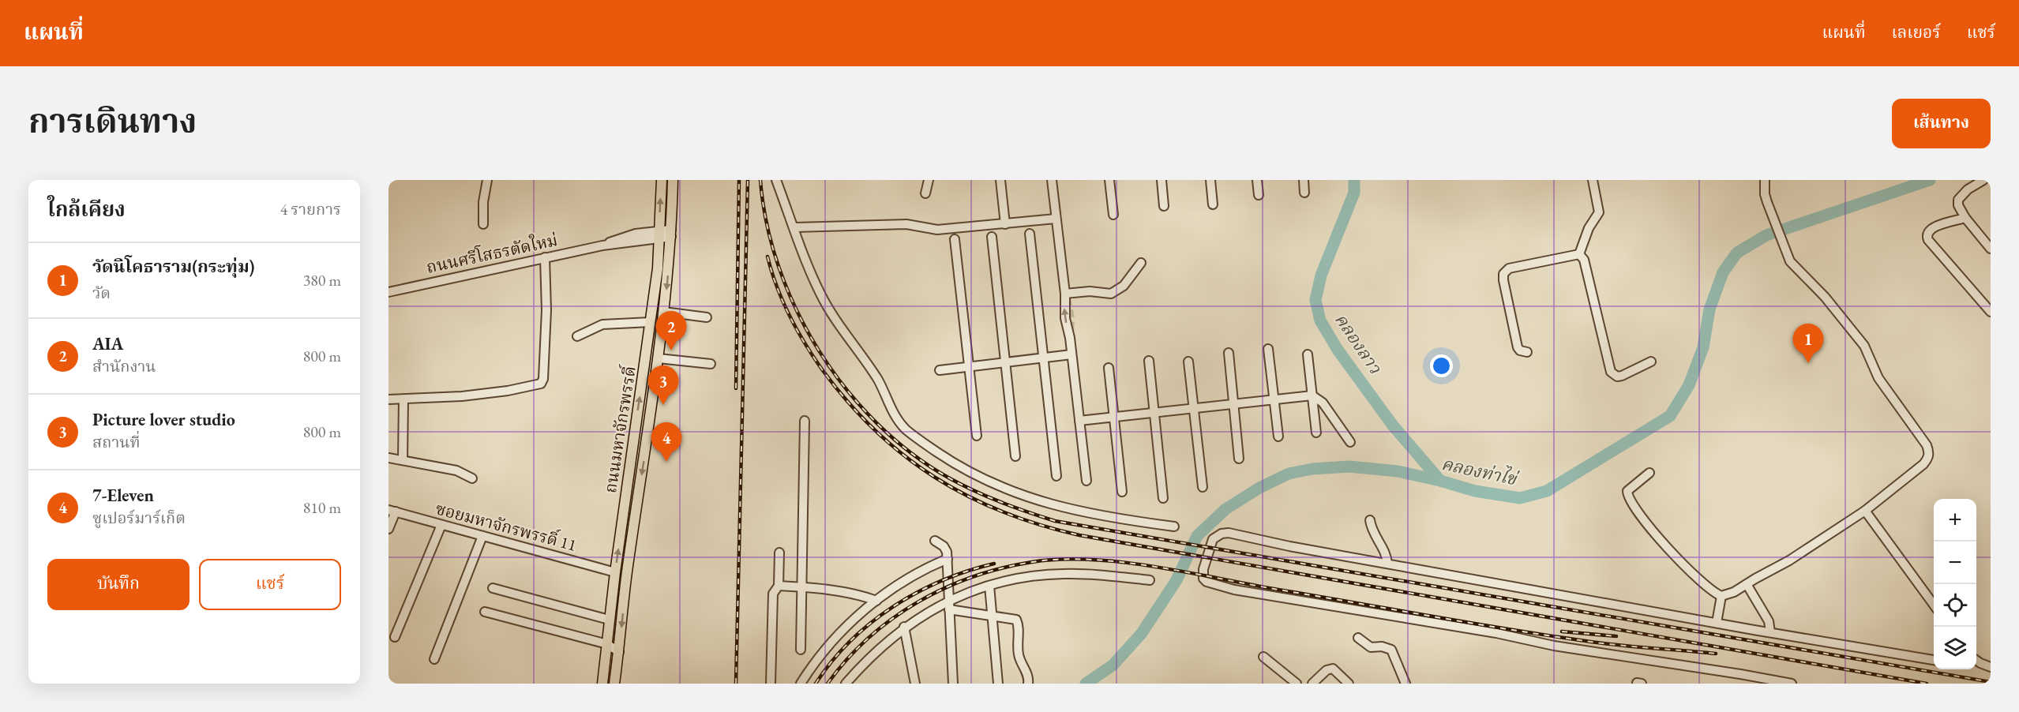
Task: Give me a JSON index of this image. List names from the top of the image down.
{
  "streets": {
    "main road": ["ถนนมหาจักรพรรดิ์"],
    "street": ["ถนนศรีโสธรตัดใหม่", "ซอยมหาจักรพรรดิ์ 11"]
  },
  "crossings": [
    ["ถนนศรีโสธรตัดใหม่", "ถนนมหาจักรพรรดิ์"],
    ["ถนนมหาจักรพรรดิ์", "ซอยมหาจักรพรรดิ์ 11"]
  ],
  "water": ["คลองลาว", "คลองท่าไข่"],
  "page": {
    "header": "แผนที่",
    "nav": ["แผนที่", "เลเยอร์", "แชร์"],
    "title": "การเดินทาง",
    "buttons": [
      "เส้นทาง",
      ["บันทึก", "แชร์"]
    ],
    "heading": ["ใกล้เคียง", "4 รายการ"],
    "list": [
      {
        "mark": "1",
        "name": "วัดนิโคธาราม(กระทุ่ม)",
        "note": "วัด",
        "value": "380 m"
      },
      {
        "mark": "2",
        "name": "AIA",
        "note": "สำนักงาน",
        "value": "800 m"
      },
      {
        "mark": "3",
        "name": "Picture lover studio",
        "note": "สถานที่",
        "value": "800 m"
      },
      {
        "mark": "4",
        "name": "7-Eleven",
        "note": "ซูเปอร์มาร์เก็ต",
        "value": "810 m"
      }
    ],
    "pins": [
      "2",
      "1",
      "3",
      "4"
    ],
    "map_buttons": ["+", "−"]
  }
}
